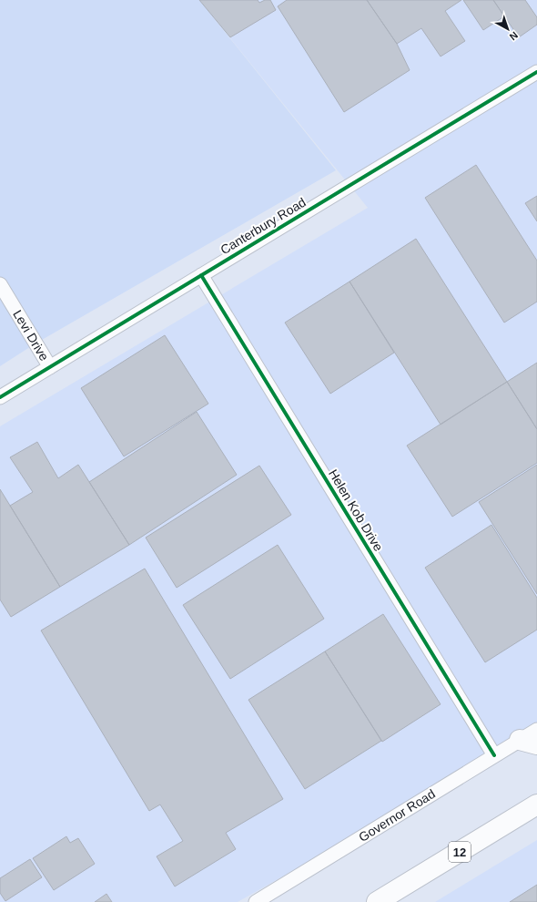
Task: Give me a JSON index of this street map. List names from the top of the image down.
{
  "streets": {
    "main road": ["12"],
    "street": [
      "Canterbury Road",
      "Levi Drive",
      "Helen Kob Drive",
      "Governor Road"
    ]
  },
  "crossings": [
    ["Canterbury Road", "Levi Drive"],
    ["Canterbury Road", "Helen Kob Drive"],
    ["Helen Kob Drive", "Governor Road"]
  ],
  "north": "bottom right"
}
